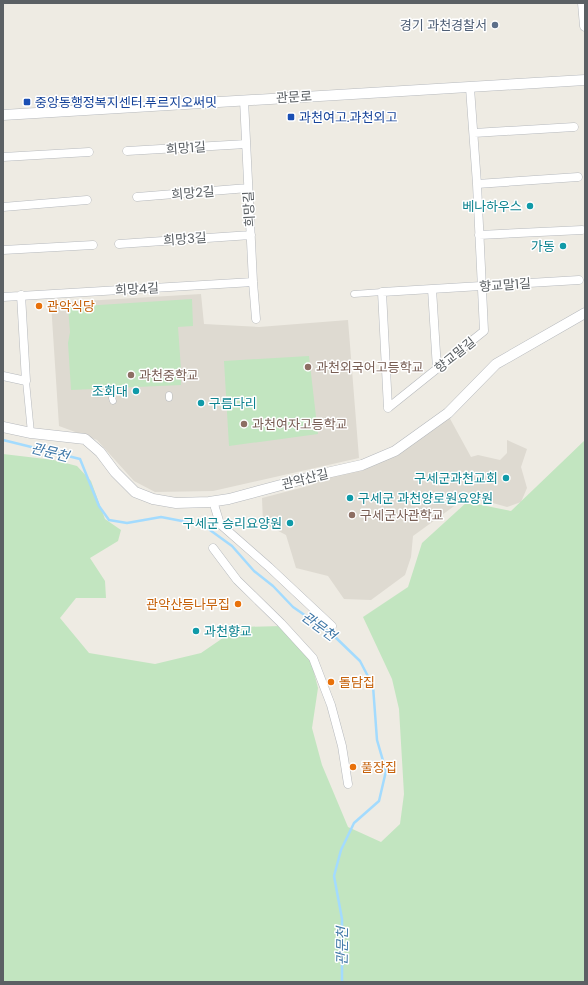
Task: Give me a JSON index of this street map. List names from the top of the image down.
{
  "streets": {
    "street": [
      "관문로",
      "희망1길",
      "희망2길",
      "희망길",
      "희망3길",
      "향교말1길",
      "희망4길",
      "향교말길",
      "관악산길"
    ]
  },
  "crossings": [
    ["관문로", "희망길"],
    ["관문로", "향교말길"],
    ["희망1길", "희망길"],
    ["희망2길", "희망길"],
    ["희망길", "희망3길"],
    ["희망길", "희망4길"],
    ["향교말1길", "향교말길"]
  ],
  "water": ["관문천"],
  "places": {
    "other": [
      "경기 과천경찰서",
      "베나하우스",
      "가동",
      "관악식당",
      "과천외국어고등학교",
      "과천중학교",
      "조회대",
      "구름다리",
      "과천여자고등학교",
      "구세군과천교회",
      "구세군 과천양로원요양원",
      "구세군사관학교",
      "구세군 승리요양원",
      "관악산등나무집",
      "과천향교",
      "돌담집",
      "풀장집"
    ],
    "transit": ["중앙동행정복지센터.푸르지오써밋", "과천여고.과천외고"]
  }
}
